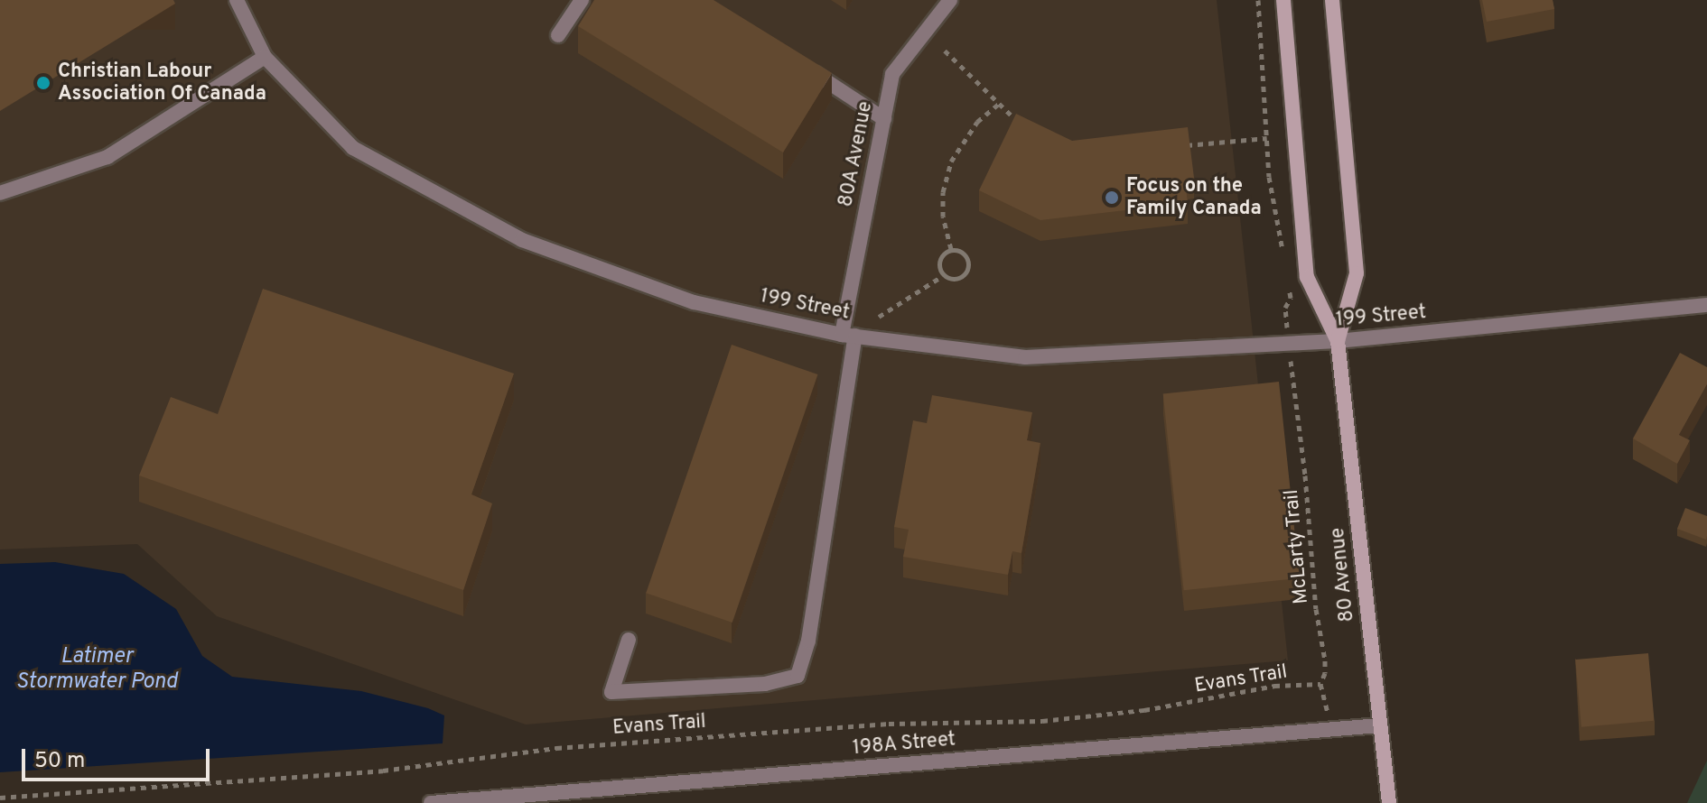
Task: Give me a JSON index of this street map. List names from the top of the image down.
{
  "streets": {
    "main road": ["80 Avenue"],
    "street": ["80A Avenue", "199 Street", "198A Street"],
    "path": ["McLarty Trail", "Evans Trail"]
  },
  "crossings": [
    ["80A Avenue", "199 Street"],
    ["199 Street", "80 Avenue"],
    ["McLarty Trail", "Evans Trail"],
    ["80 Avenue", "198A Street"]
  ],
  "water": ["Latimer Stormwater Pond"],
  "places": ["Christian Labour Association Of Canada", "Focus on the Family Canada"],
  "scale_bar": "50 m"
}
